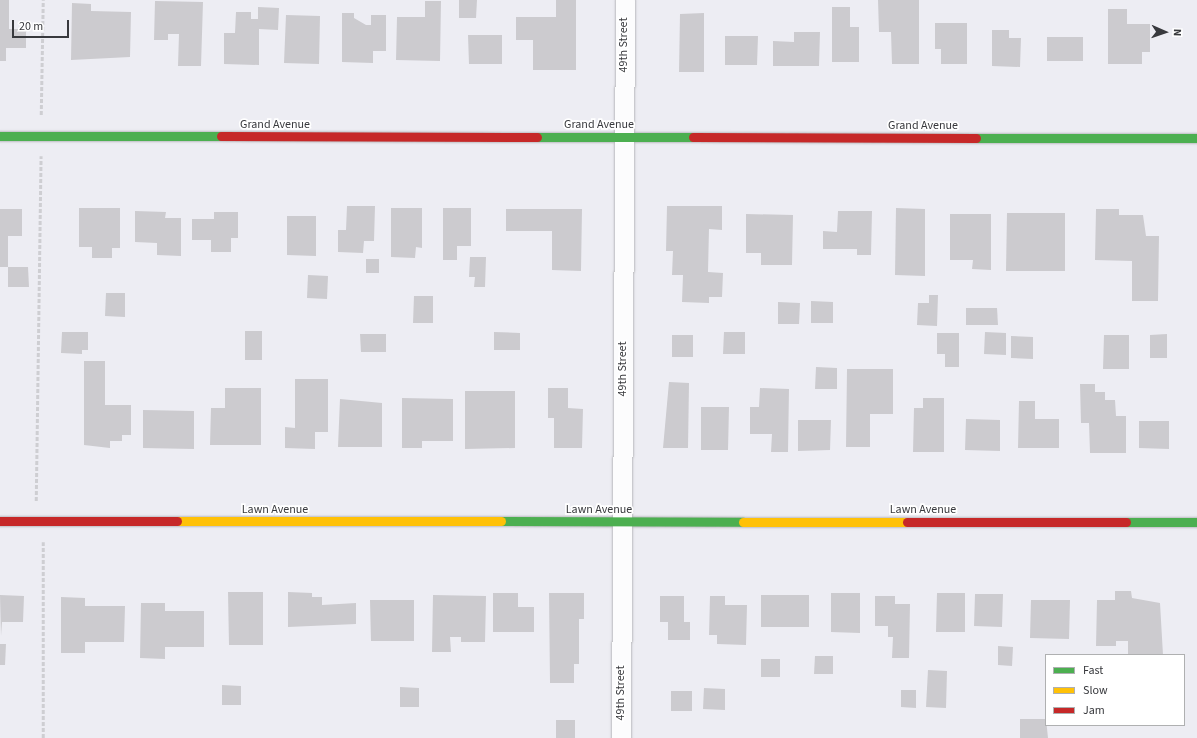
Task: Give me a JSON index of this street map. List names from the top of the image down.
{
  "streets": {
    "street": ["49th Street", "Grand Avenue", "Lawn Avenue"]
  },
  "crossings": [
    ["49th Street", "Grand Avenue"],
    ["49th Street", "Lawn Avenue"]
  ],
  "legend": ["Fast", "Slow", "Jam"],
  "scale_bar": "20 m",
  "north": "right"
}
